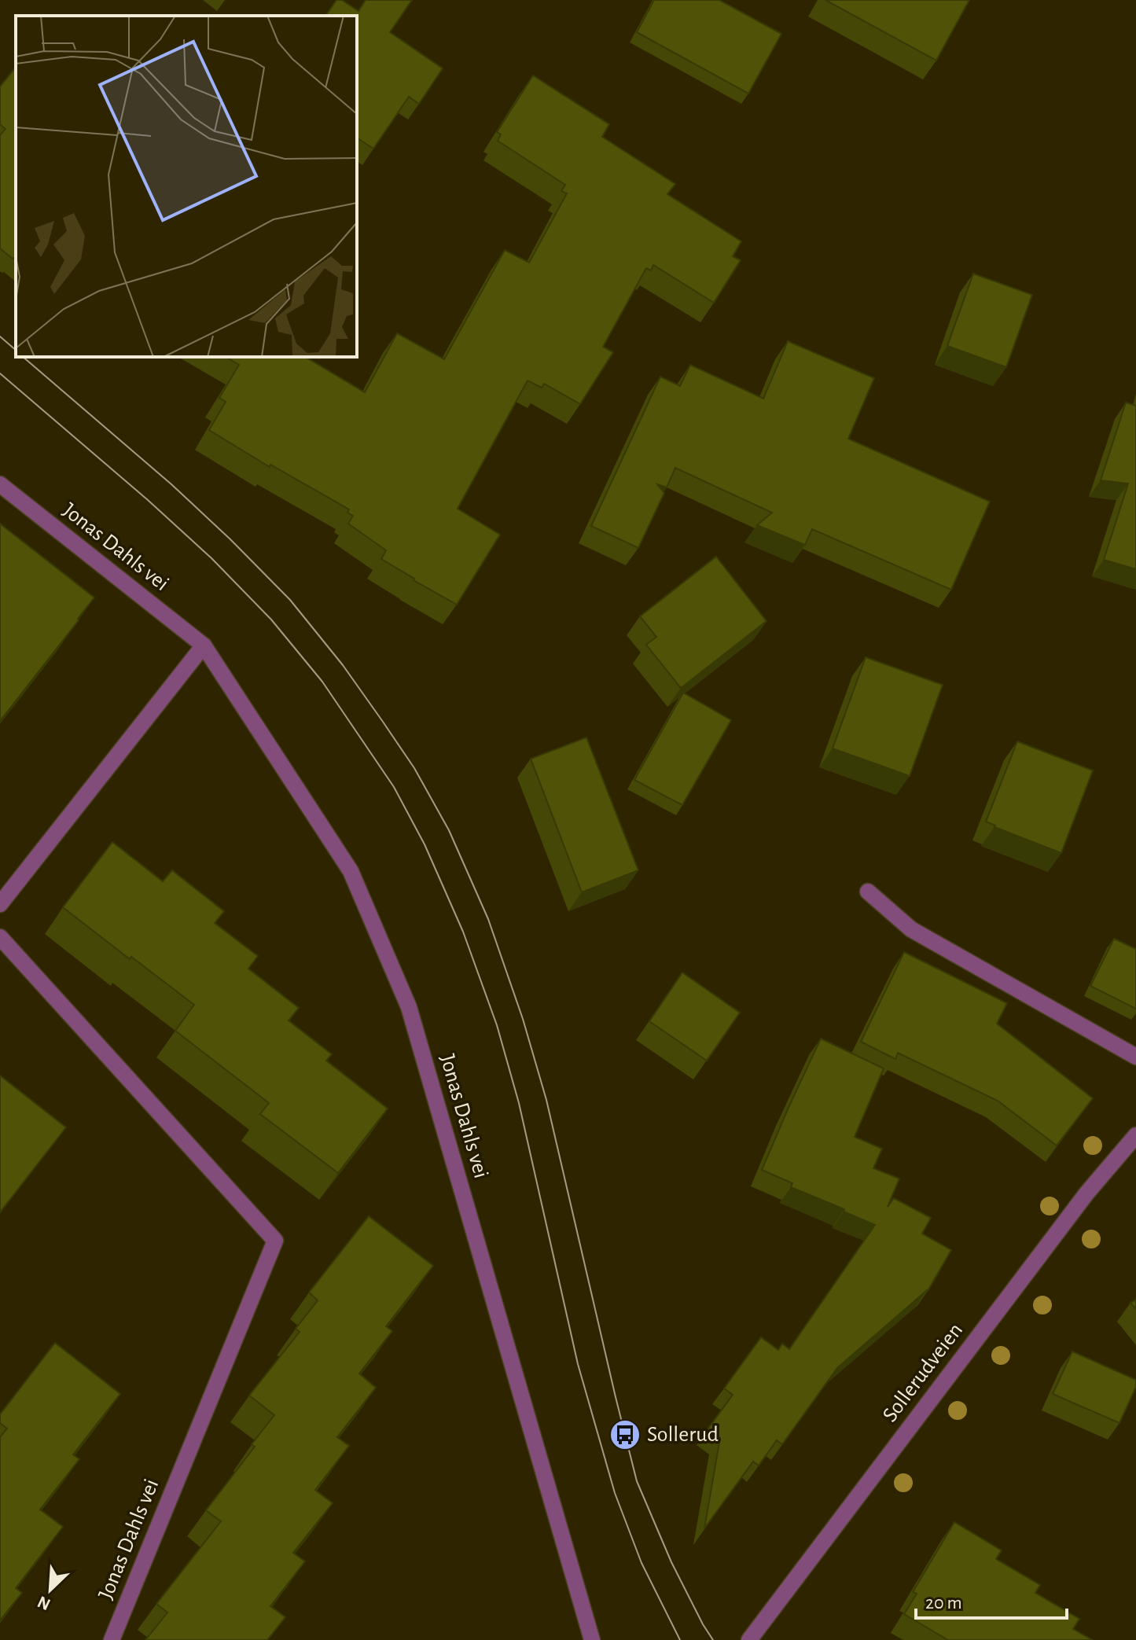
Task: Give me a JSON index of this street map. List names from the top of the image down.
{
  "streets": {
    "street": ["Jonas Dahls vei", "Sollerudveien"]
  },
  "places": {
    "bus stop": ["Sollerud"]
  },
  "scale_bar": "20 m",
  "north": "bottom left"
}
